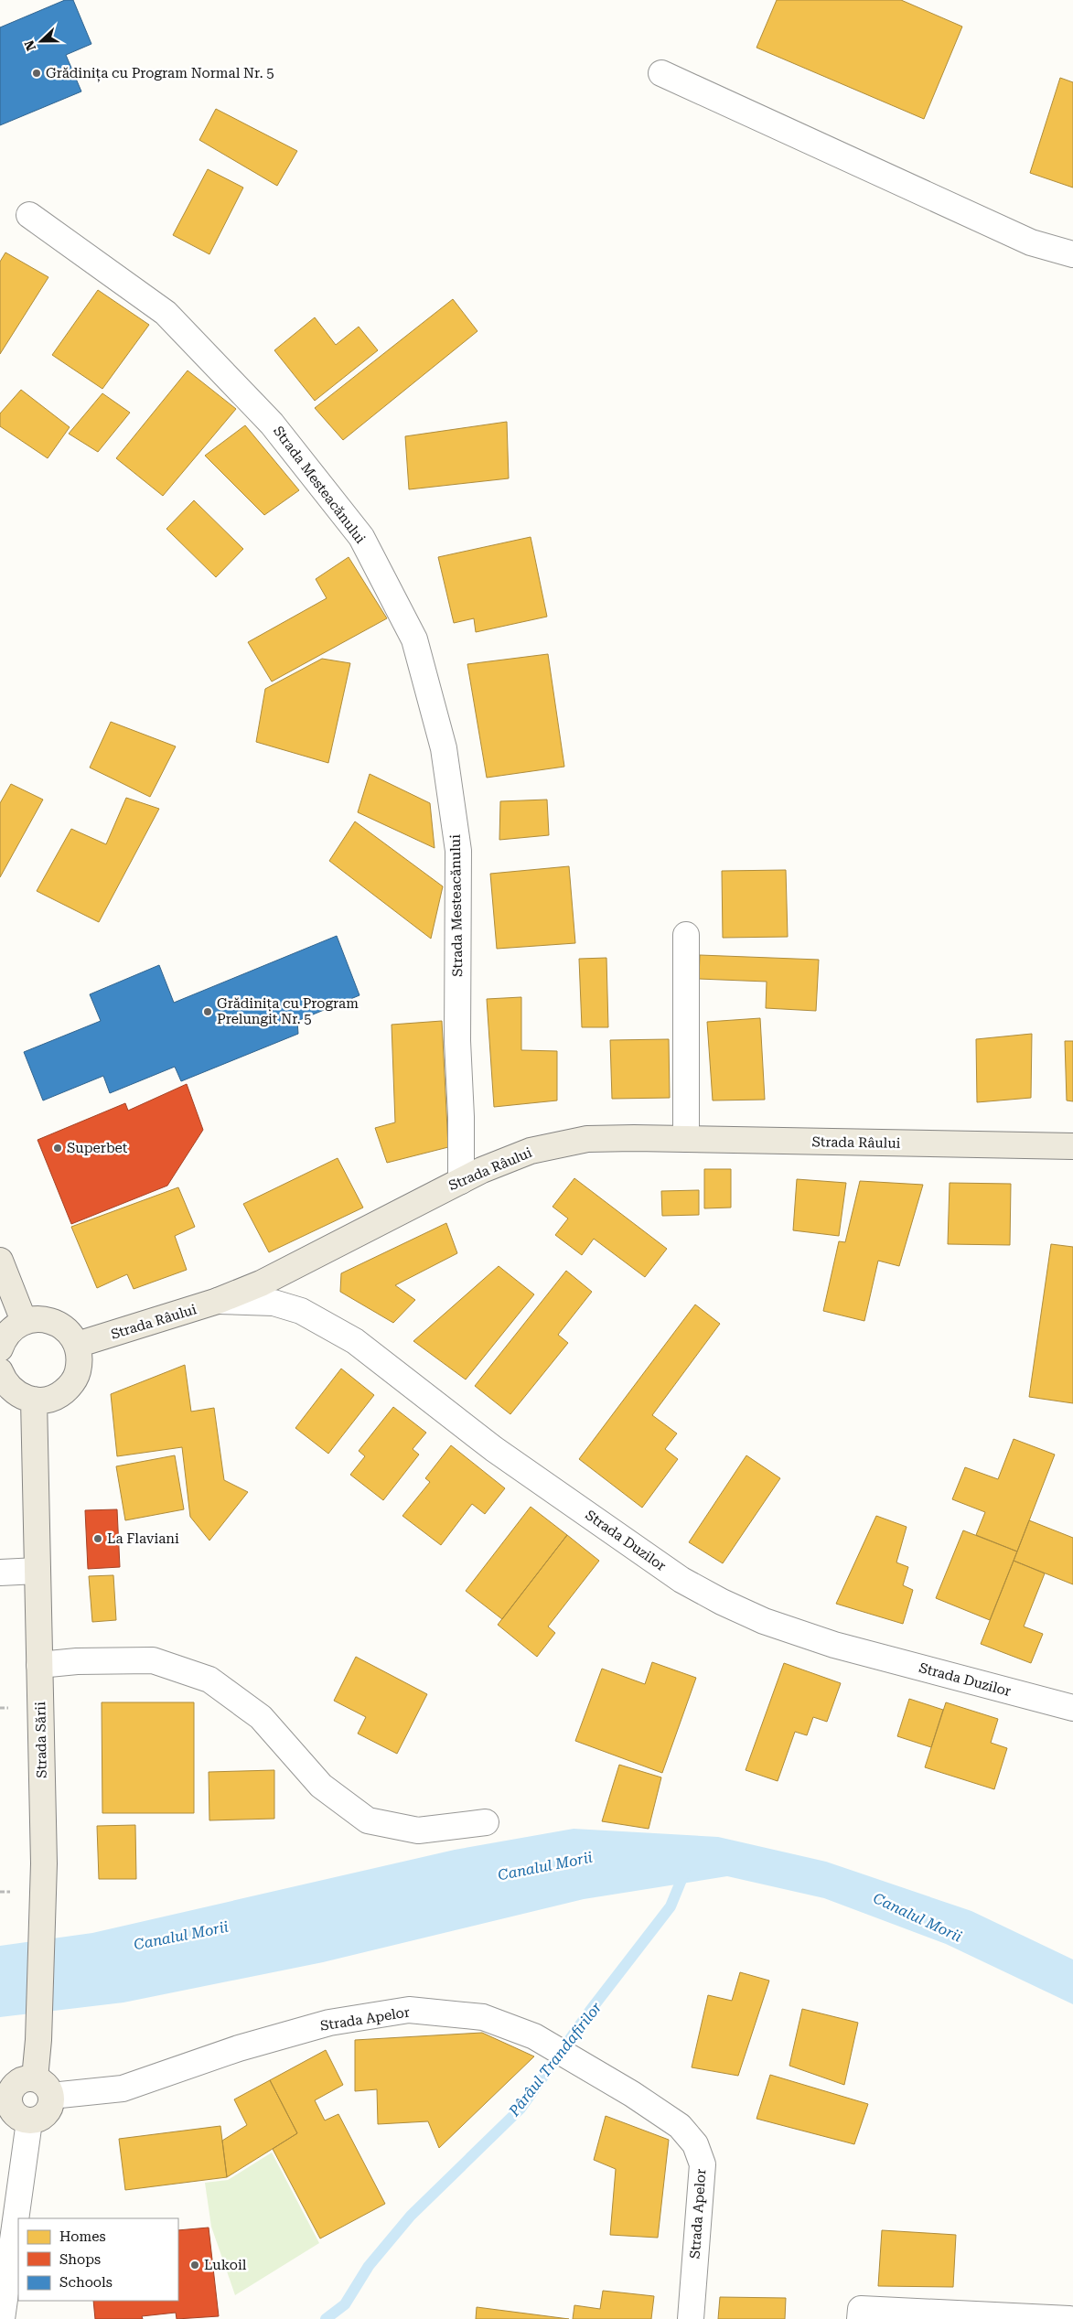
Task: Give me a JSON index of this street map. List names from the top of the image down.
{
  "streets": {
    "main road": ["Strada Râului", "Strada Sării"],
    "street": ["Strada Mesteacănului", "Strada Duzilor", "Strada Apelor"]
  },
  "crossings": [
    ["Strada Mesteacănului", "Strada Râului"],
    ["Strada Râului", "Strada Duzilor"],
    ["Strada Sării", "Strada Apelor"]
  ],
  "water": ["Canalul Morii", "Pârâul Trandafirilor"],
  "places": [
    "Grădinița cu Program Normal Nr. 5",
    "Grădinița cu Program Prelungit Nr. 5",
    "Superbet",
    "La Flaviani",
    "Lukoil"
  ],
  "legend": ["Homes", "Shops", "Schools"],
  "north": "left"
}
